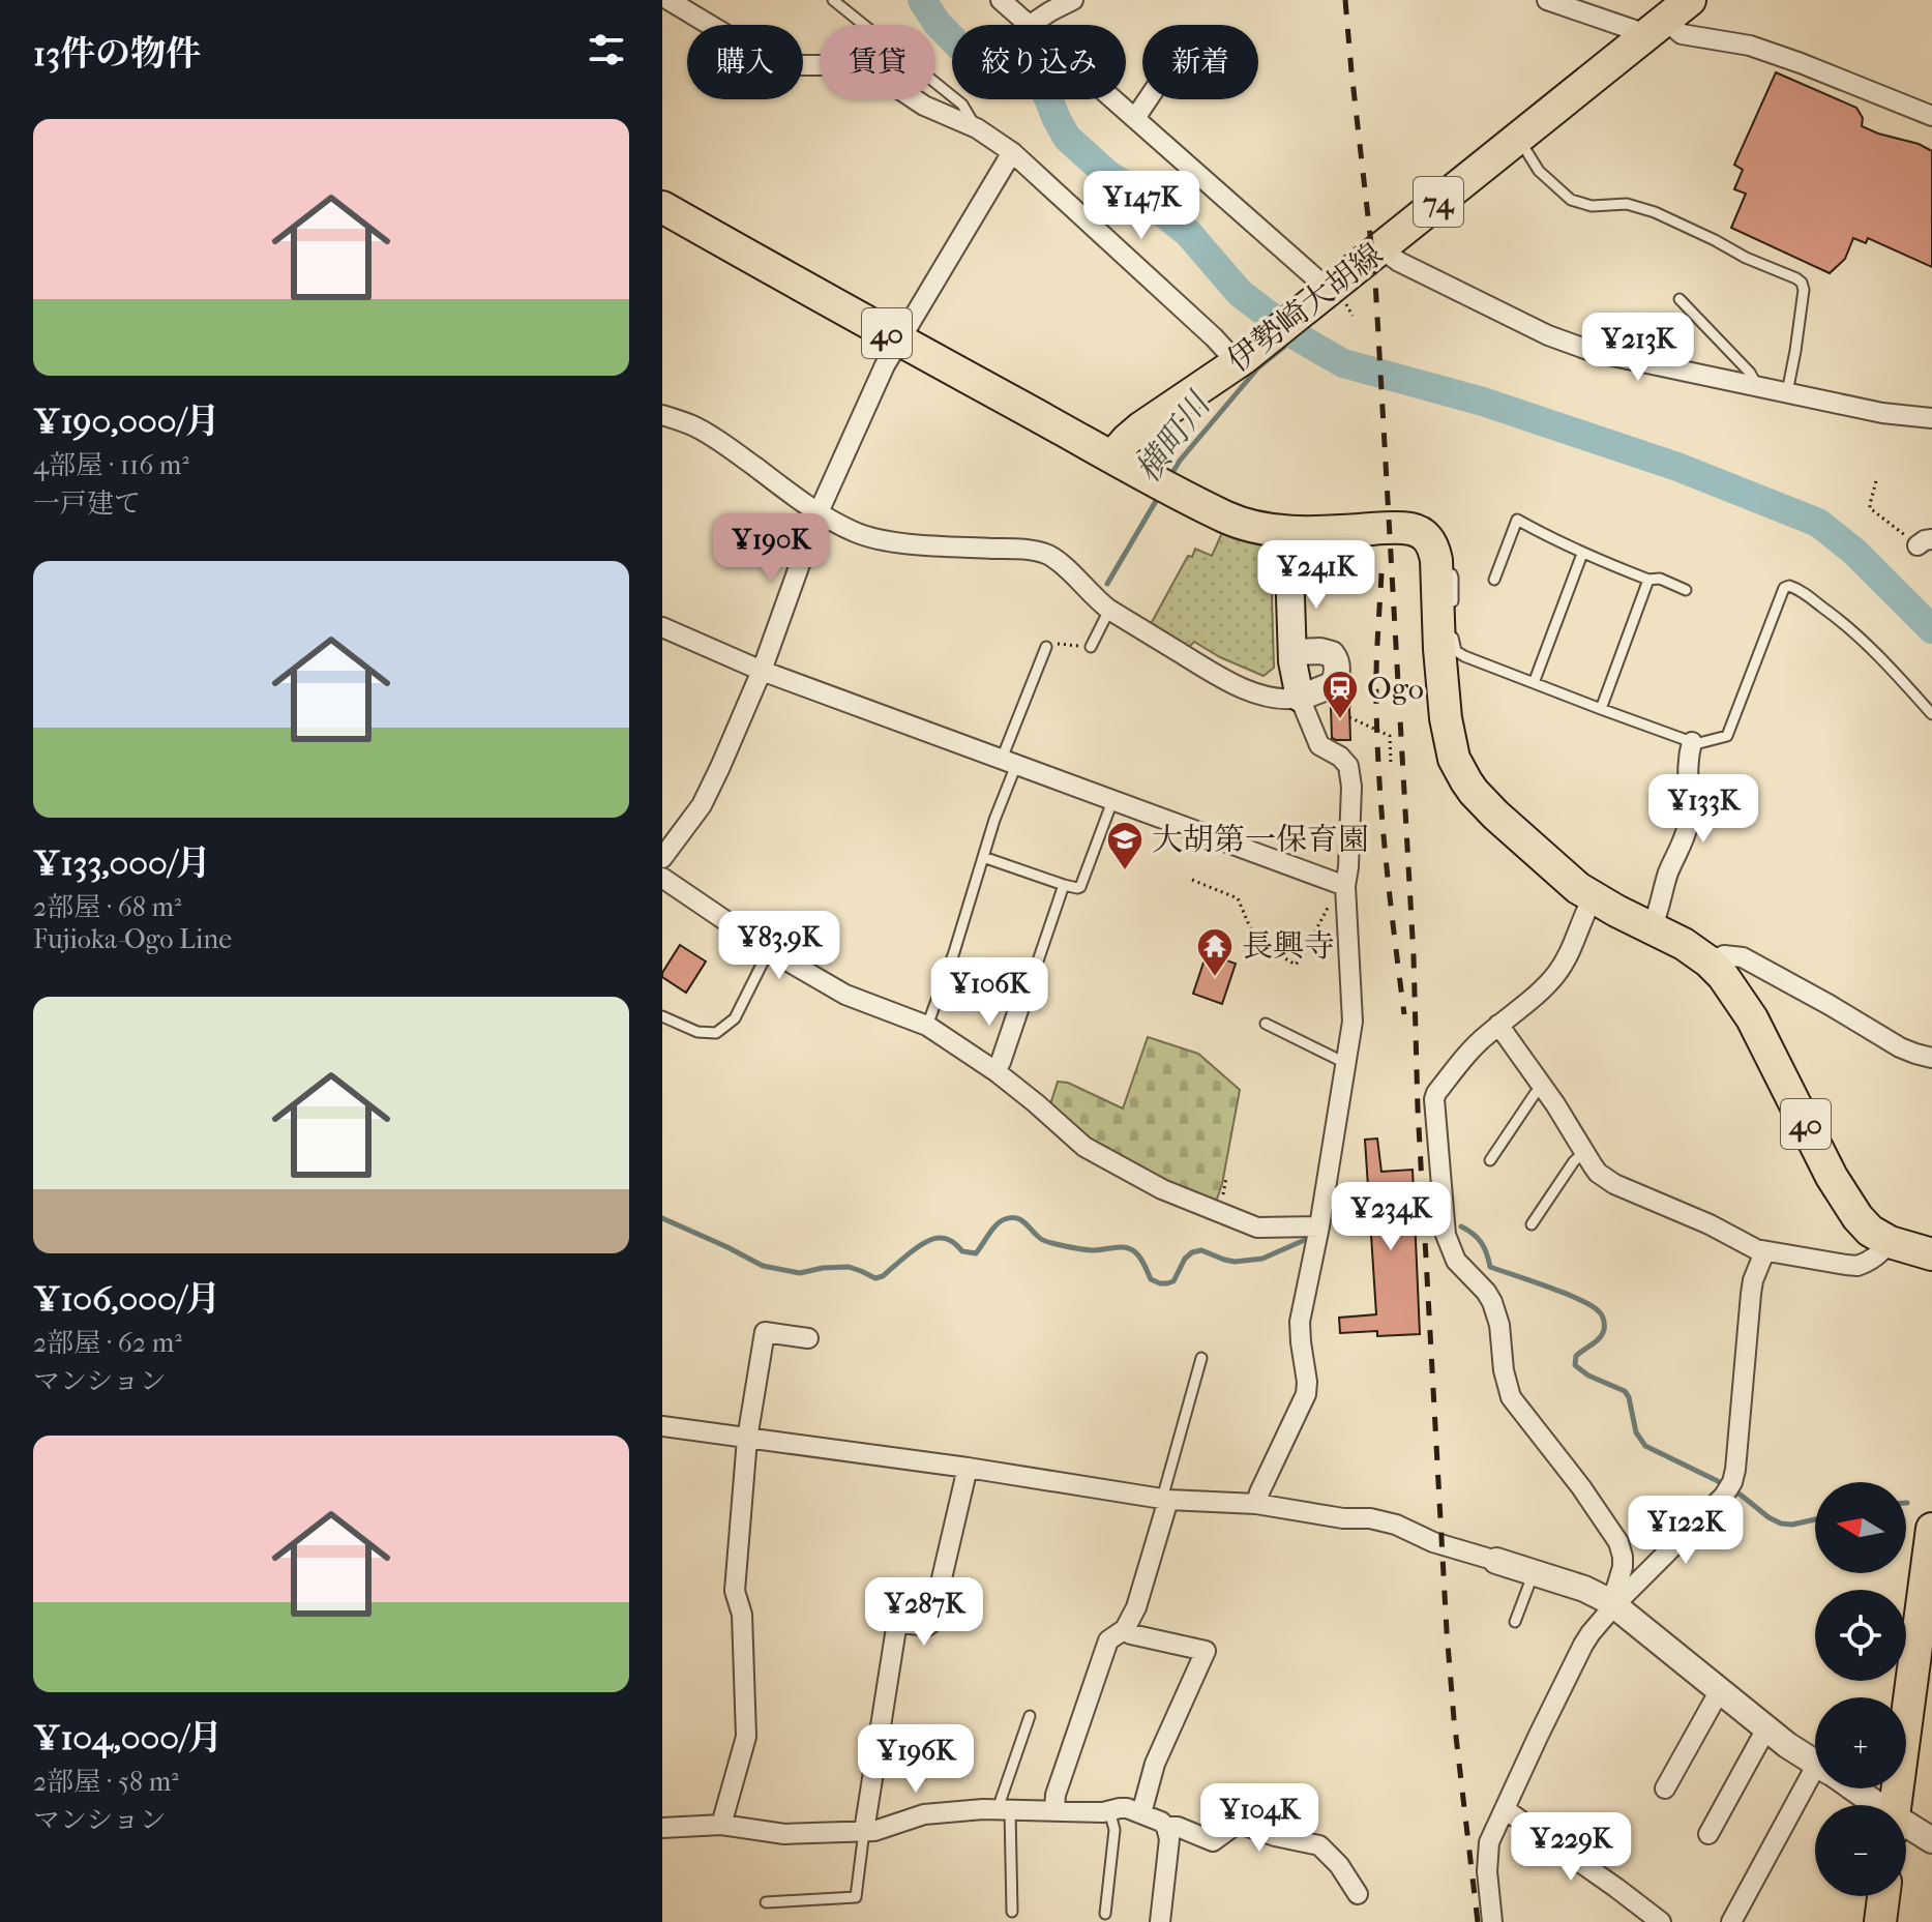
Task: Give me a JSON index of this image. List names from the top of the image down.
{
  "streets": {
    "main road": ["74", "伊勢崎大胡線", "40"]
  },
  "crossings": [
    ["伊勢崎大胡線", "40"]
  ],
  "water": ["横町川"],
  "places": {
    "station": ["Ogo"],
    "school or university": ["大胡第一保育園"],
    "temple": ["長興寺"]
  },
  "north": "left",
  "page": {
    "heading": "13件の物件",
    "chip": [
      "購入",
      "賃貸",
      "絞り込み",
      "新着"
    ],
    "list": [
      {
        "name": "¥190,000/月",
        "note": "4部屋 · 116 m² · 一戸建て"
      },
      {
        "name": "¥133,000/月",
        "note": "2部屋 · 68 m² · Fujioka-Ogo Line"
      },
      {
        "name": "¥106,000/月",
        "note": "2部屋 · 62 m² · マンション"
      },
      {
        "name": "¥104,000/月",
        "note": "2部屋 · 58 m² · マンション"
      }
    ],
    "price": [
      "¥147K",
      "¥213K",
      "¥190K",
      "¥241K",
      "¥133K",
      "¥83.9K",
      "¥106K",
      "¥234K",
      "¥122K",
      "¥287K",
      "¥196K",
      "¥104K",
      "¥229K"
    ],
    "map_buttons": ["+", "−"]
  }
}
